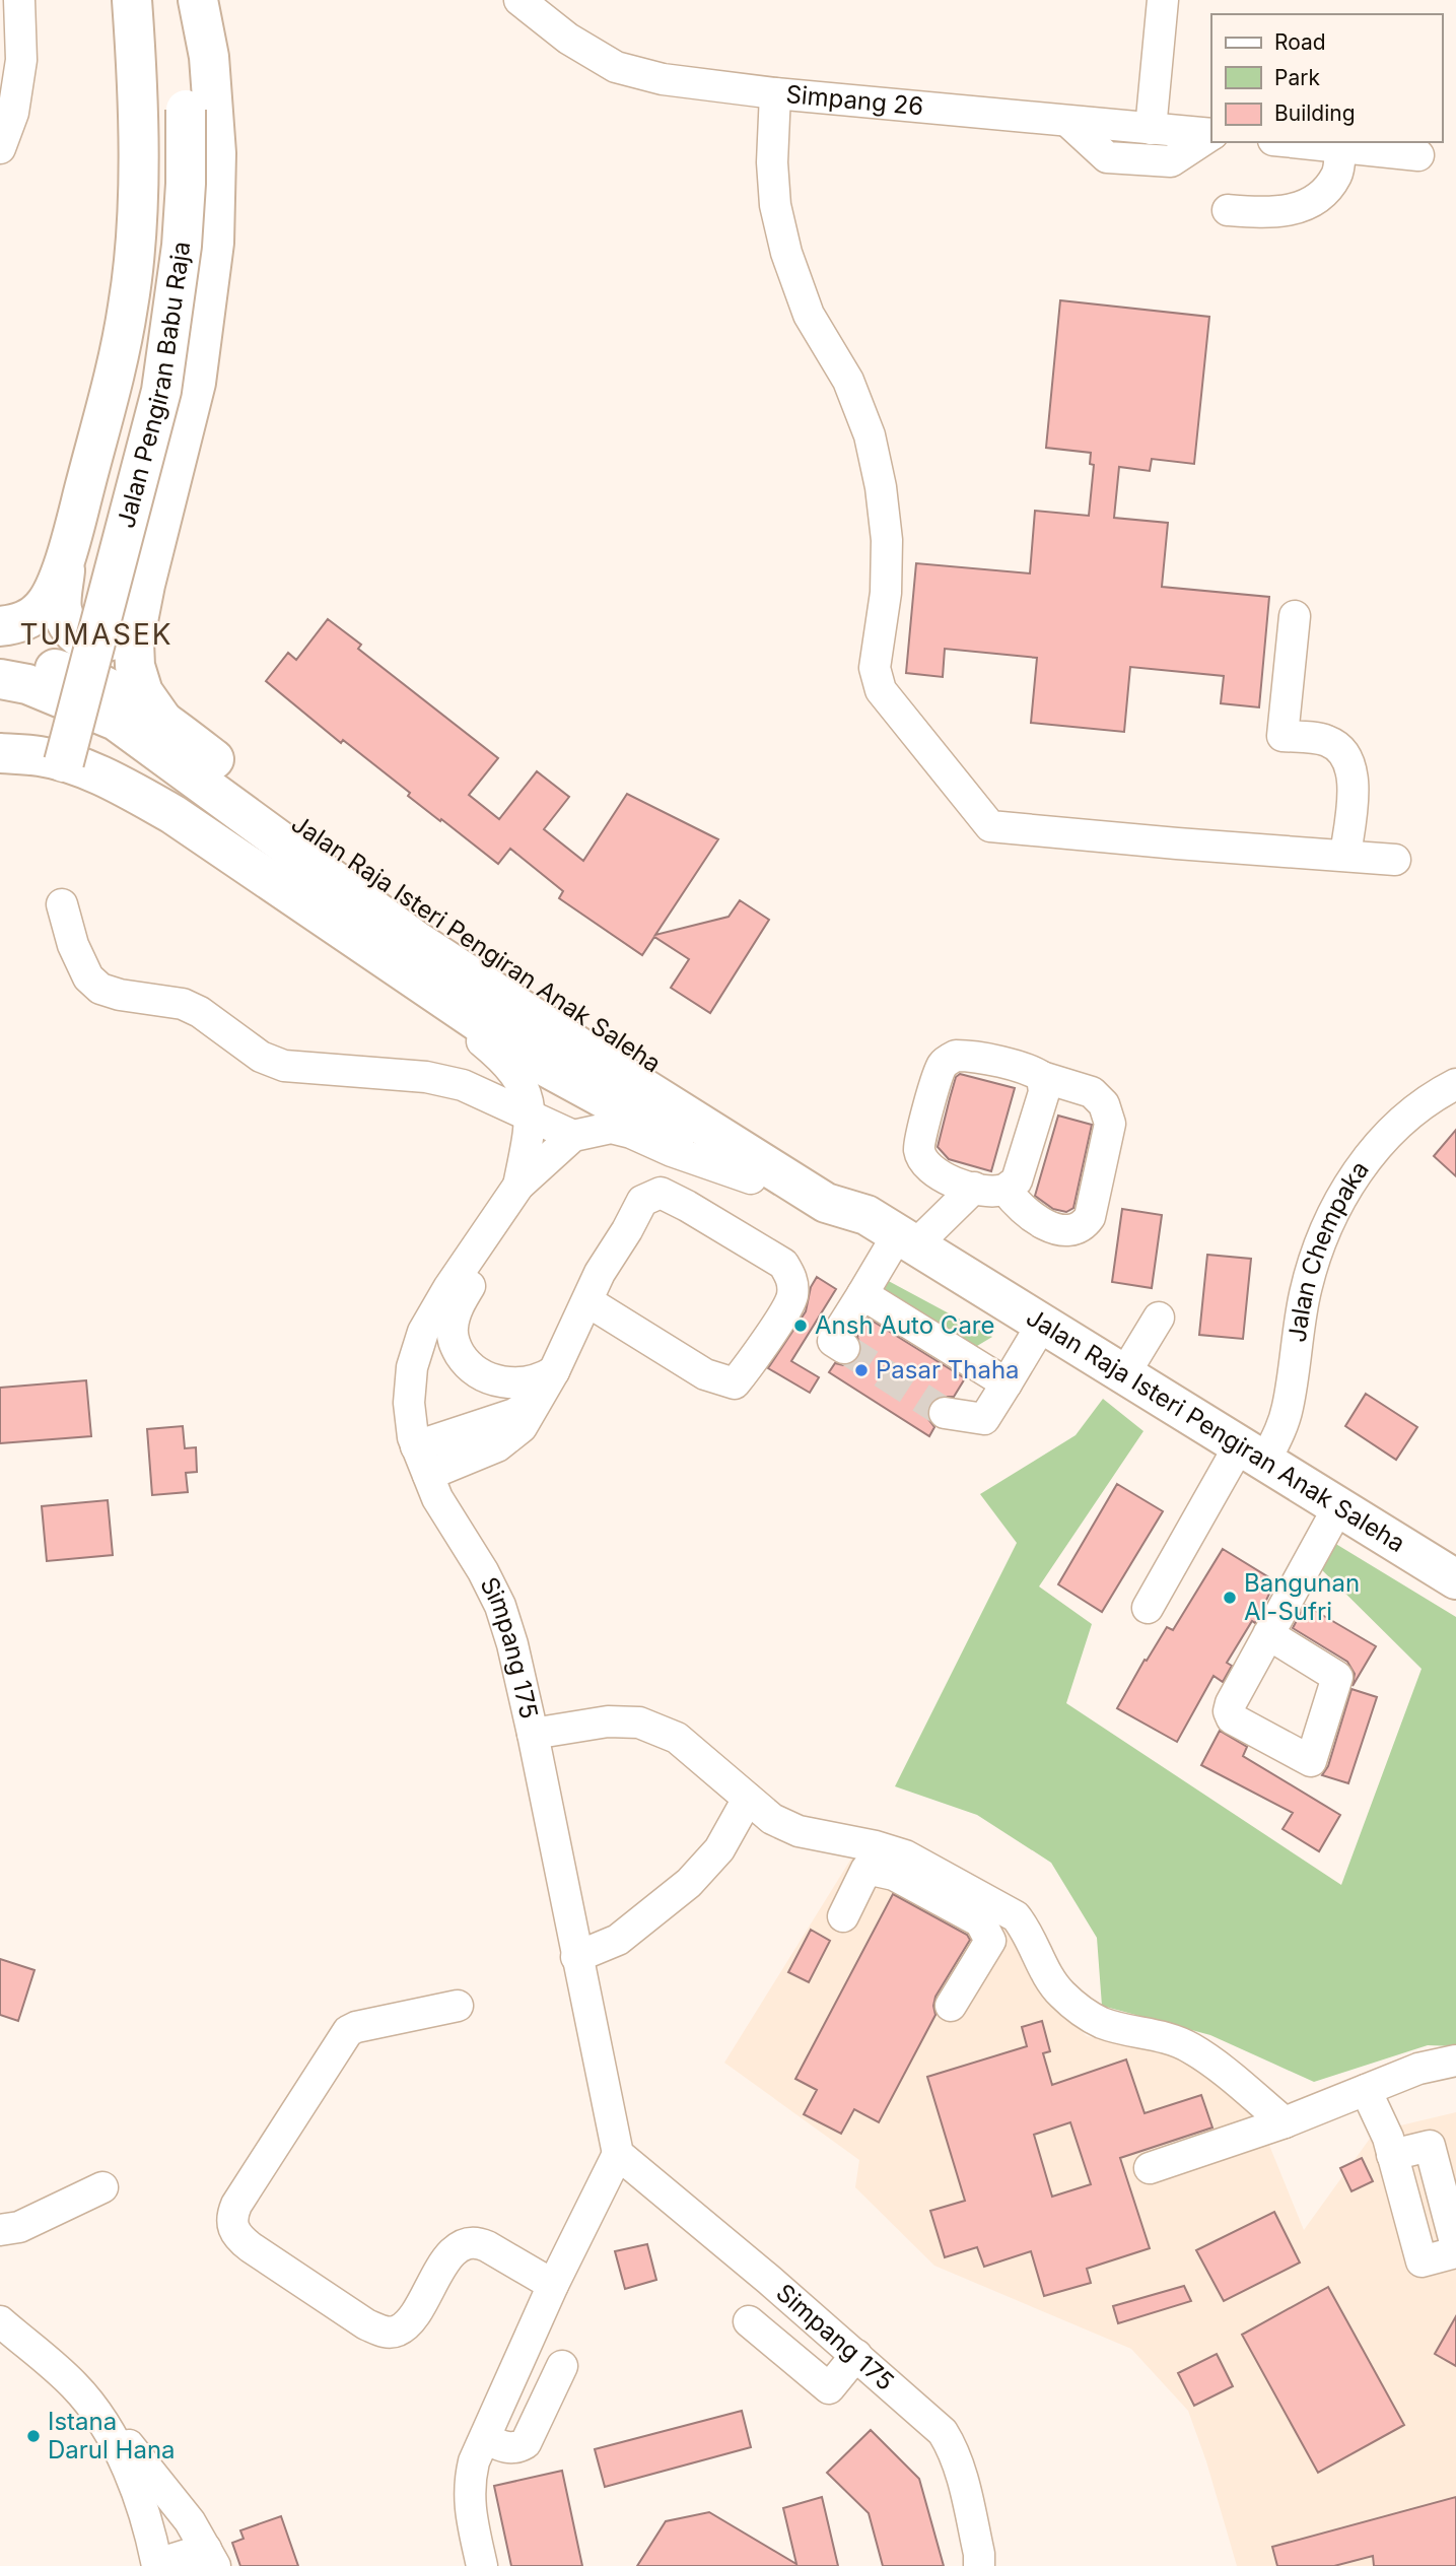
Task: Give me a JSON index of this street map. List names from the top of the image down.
{
  "streets": {
    "main road": ["Jalan Pengiran Babu Raja", "Jalan Raja Isteri Pengiran Anak Saleha"],
    "street": ["Simpang 26", "Jalan Chempaka", "Simpang 175"]
  },
  "crossings": [
    ["Jalan Raja Isteri Pengiran Anak Saleha", "Jalan Chempaka"]
  ],
  "districts": ["TUMASEK"],
  "places": [
    "Ansh Auto Care",
    "Pasar Thaha",
    "Bangunan Al-Sufri",
    "Istana Darul Hana"
  ],
  "legend": ["Road", "Park", "Building"]
}
